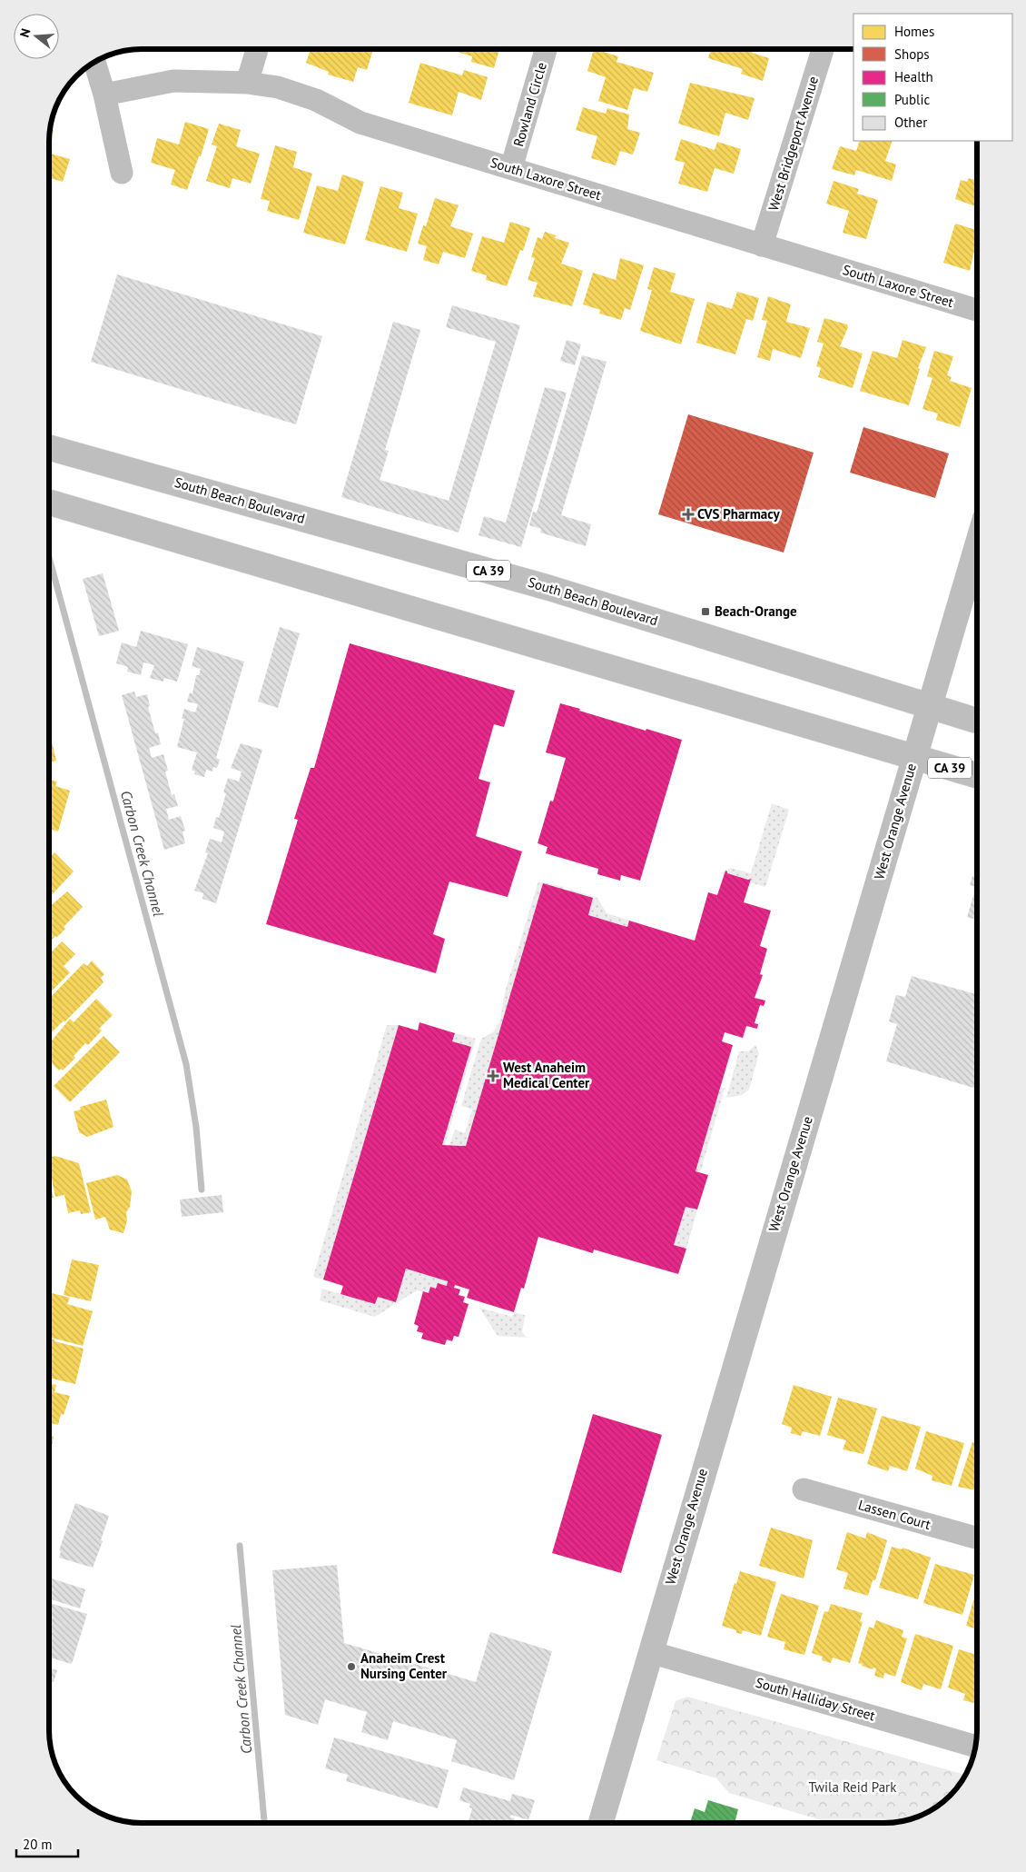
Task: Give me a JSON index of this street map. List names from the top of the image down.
{
  "streets": {
    "main road": ["South Beach Boulevard", "CA 39", "West Orange Avenue"],
    "street": [
      "Rowland Circle",
      "West Bridgeport Avenue",
      "South Laxore Street",
      "Lassen Court",
      "South Halliday Street"
    ]
  },
  "crossings": [
    ["Rowland Circle", "South Laxore Street"],
    ["West Bridgeport Avenue", "South Laxore Street"],
    ["South Beach Boulevard", "West Orange Avenue"],
    ["CA 39", "West Orange Avenue"],
    ["West Orange Avenue", "South Halliday Street"]
  ],
  "water": ["Carbon Creek Channel"],
  "parks": ["Twila Reid Park"],
  "places": {
    "health": ["CVS Pharmacy", "West Anaheim Medical Center"],
    "transit": ["Beach-Orange"],
    "other": ["Anaheim Crest Nursing Center"]
  },
  "legend": [
    "Homes",
    "Shops",
    "Health",
    "Public",
    "Other"
  ],
  "scale_bar": "20 m",
  "north": "left"
}
